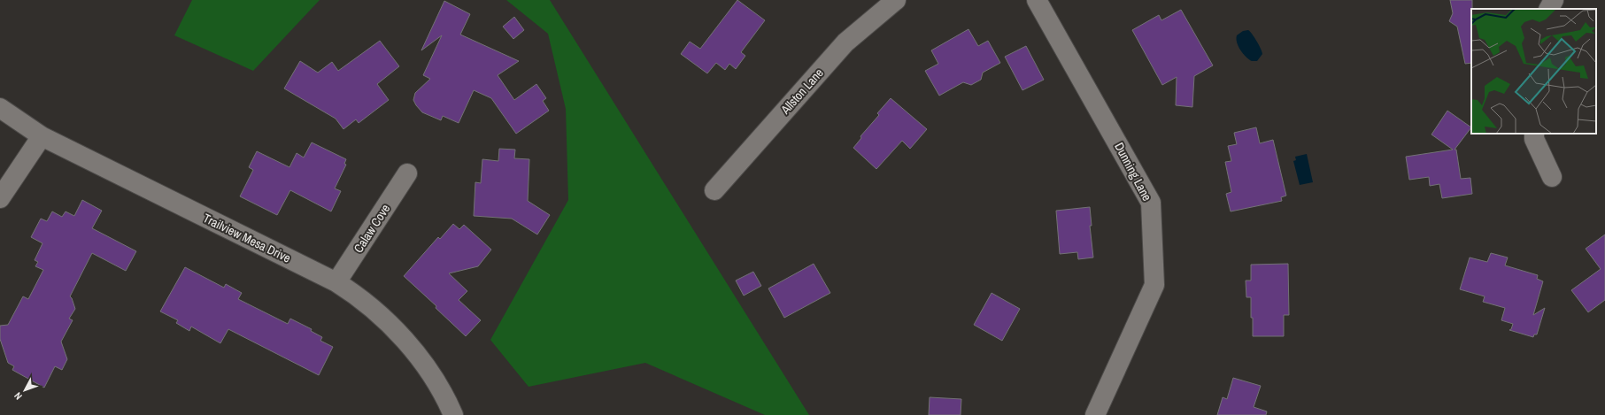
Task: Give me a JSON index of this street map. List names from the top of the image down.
{
  "streets": {
    "street": [
      "Allston Lane",
      "Dunning Lane",
      "Calaw Cove",
      "Trailview Mesa Drive"
    ]
  },
  "crossings": [
    ["Calaw Cove", "Trailview Mesa Drive"]
  ],
  "north": "bottom left"
}
